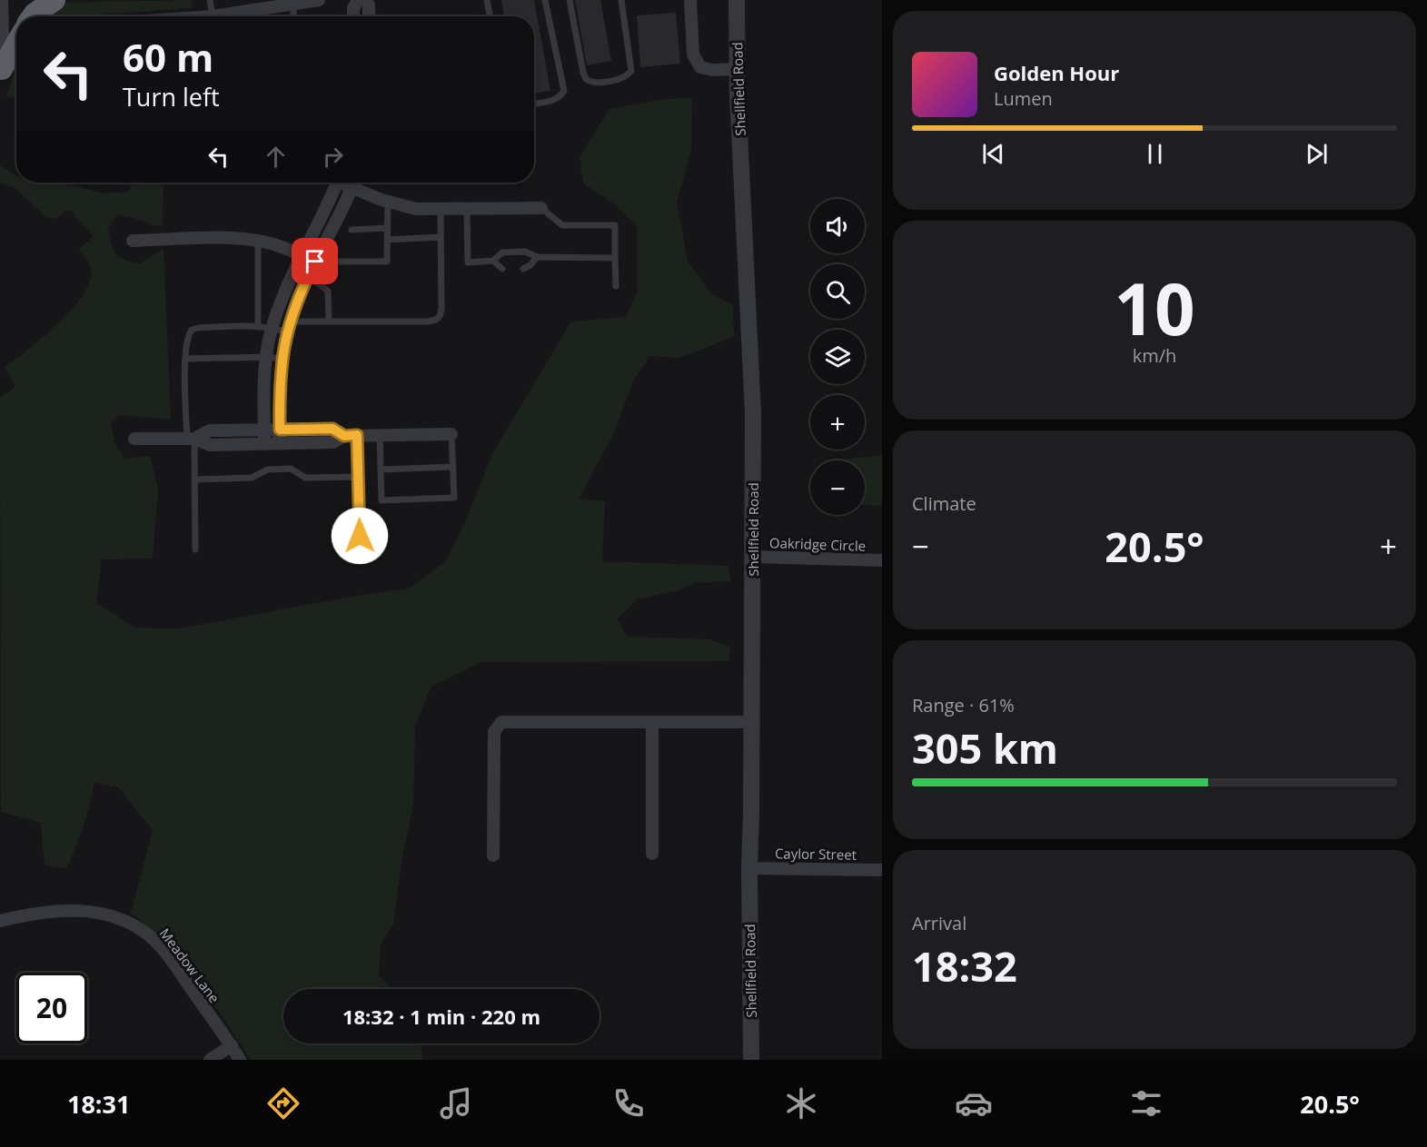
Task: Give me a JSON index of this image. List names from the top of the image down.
{
  "streets": {
    "street": [
      "Shellfield Road",
      "Oakridge Circle",
      "Caylor Street",
      "Meadow Lane"
    ]
  },
  "crossings": [
    ["Shellfield Road", "Oakridge Circle"],
    ["Shellfield Road", "Caylor Street"]
  ],
  "page": {
    "turn": ["60 m", "Turn left"],
    "song": ["Golden Hour", "Lumen"],
    "map_buttons": ["+", "−"],
    "tile": [
      ["10", "km/h"],
      "Climate",
      ["Range · 61%", "305 km"],
      ["Arrival", "18:32"]
    ],
    "heat": ["−", "20.5°", "+"],
    "limit": "20",
    "trip": "18:32 · 1 min · 220 m",
    "tabs": ["18:31", "20.5°"]
  }
}
